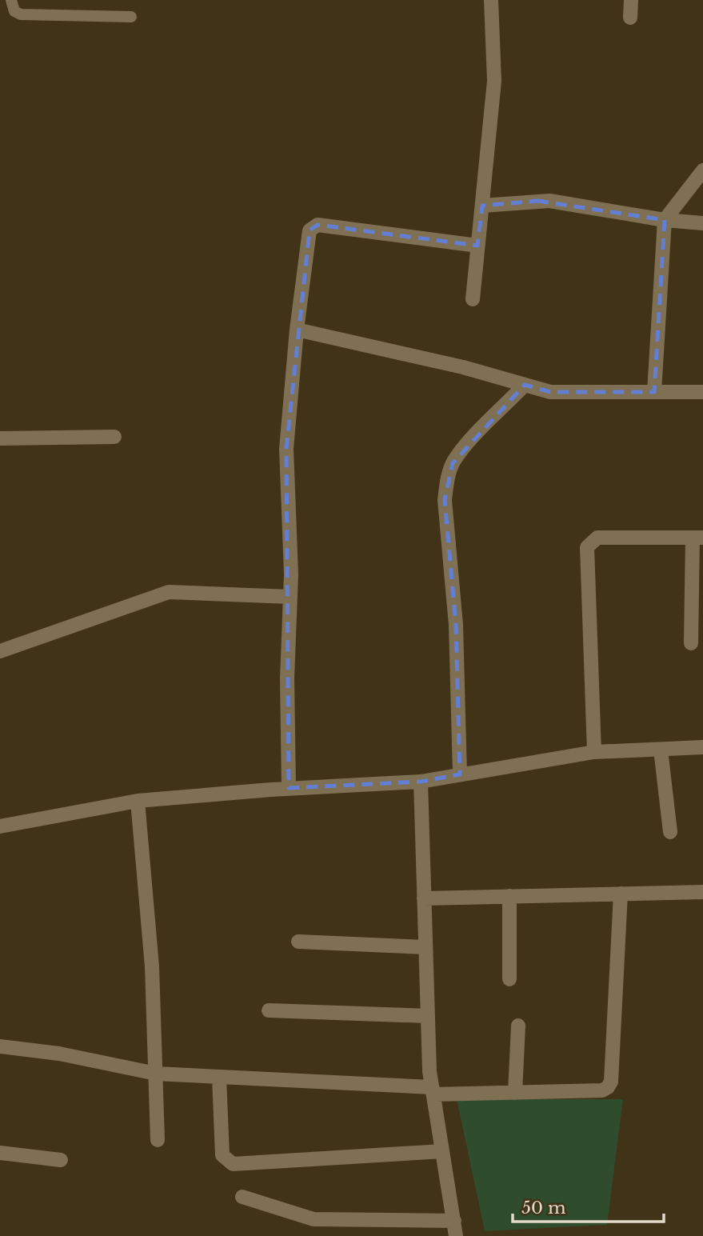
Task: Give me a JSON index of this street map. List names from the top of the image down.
{
  "scale_bar": "50 m"
}
